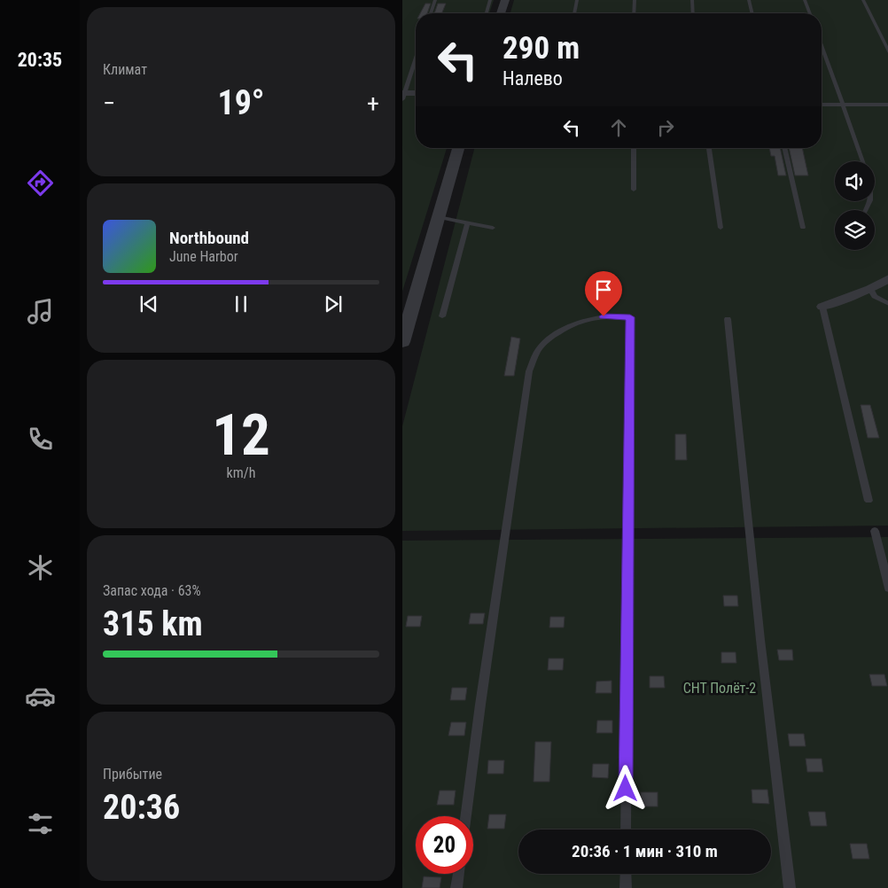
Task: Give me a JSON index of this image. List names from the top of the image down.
{
  "parks": ["СНТ Полёт-2"],
  "page": {
    "tabs": "20:35",
    "tile": [
      "Климат",
      ["12", "km/h"],
      ["Запас хода · 63%", "315 km"],
      ["Прибытие", "20:36"]
    ],
    "turn": ["290 m", "Налево"],
    "heat": ["−", "19°", "+"],
    "song": ["Northbound", "June Harbor"],
    "limit": "20",
    "trip": "20:36 · 1 мин · 310 m"
  }
}
